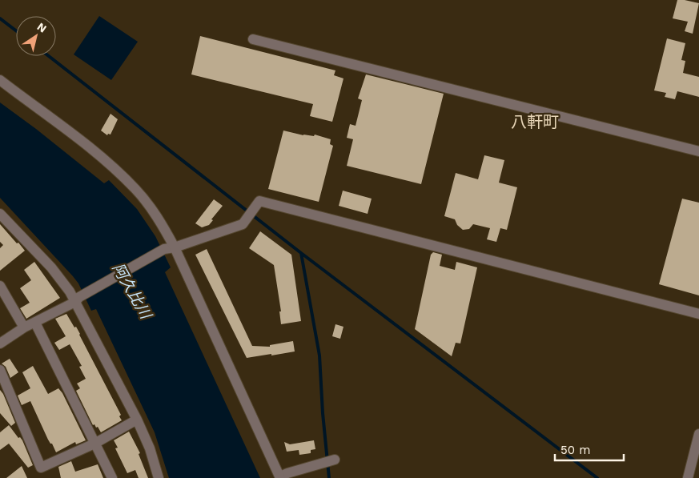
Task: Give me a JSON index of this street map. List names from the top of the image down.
{
  "districts": ["八軒町"],
  "water": ["阿久比川"],
  "scale_bar": "50 m",
  "north": "top right"
}
